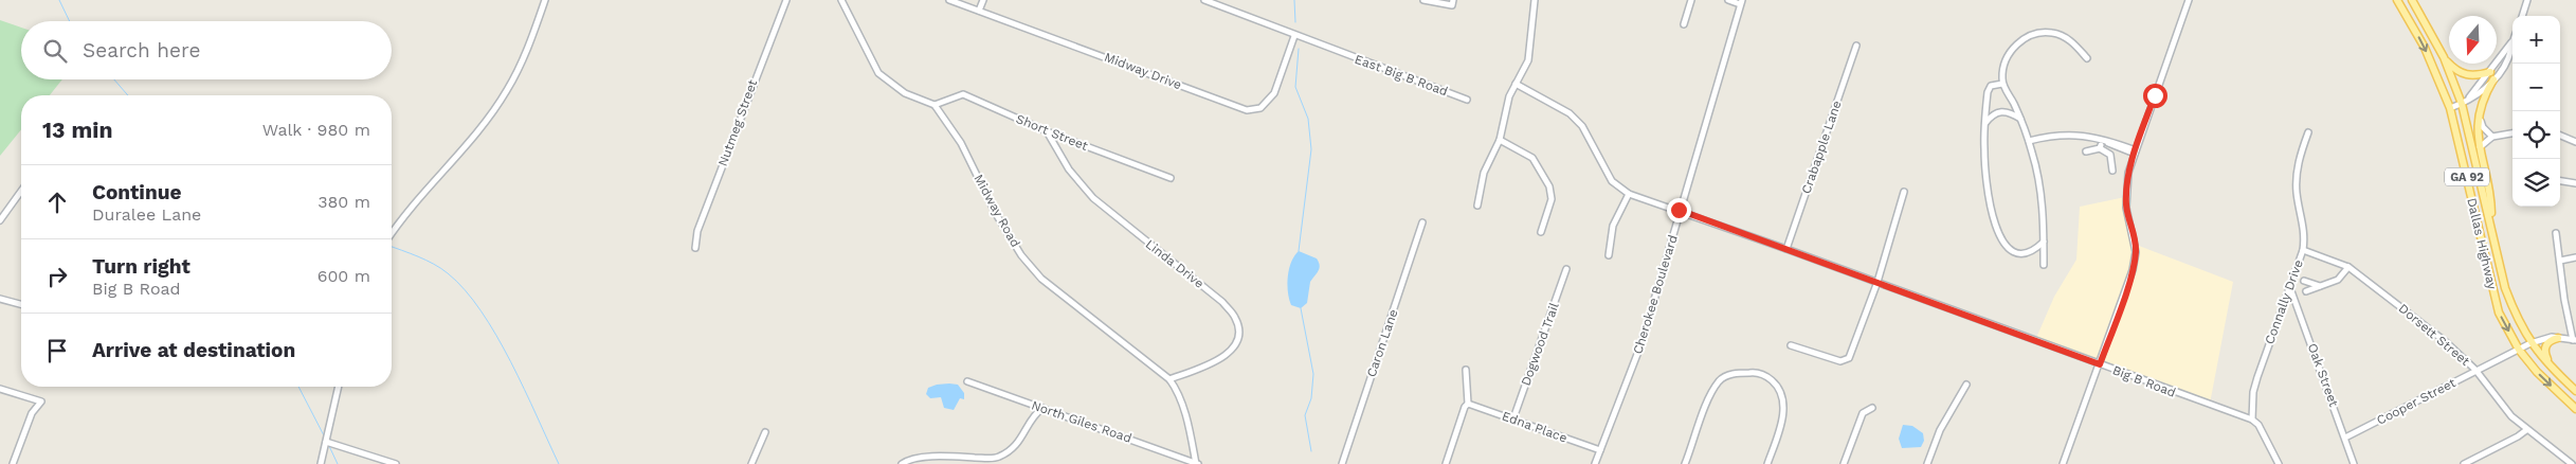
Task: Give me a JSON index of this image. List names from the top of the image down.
{
  "streets": {
    "main road": ["GA 92", "Dallas Highway"],
    "street": [
      "Midway Drive",
      "East Big B Road",
      "Nutmeg Street",
      "Short Street",
      "Crabapple Lane",
      "Midway Road",
      "Linda Drive",
      "Cherokee Boulevard",
      "Connally Drive",
      "Dorsett Street",
      "Caron Lane",
      "Dogwood Trail",
      "Oak Street",
      "Big B Road",
      "Cooper Street",
      "North Giles Road",
      "Edna Place"
    ]
  },
  "crossings": [
    ["Midway Drive", "East Big B Road"],
    ["Short Street", "Midway Road"],
    ["Short Street", "Linda Drive"],
    ["Crabapple Lane", "Big B Road"],
    ["Midway Road", "Linda Drive"],
    ["Midway Road", "North Giles Road"],
    ["Dallas Highway", "Cooper Street"],
    ["Cherokee Boulevard", "Big B Road"],
    ["Cherokee Boulevard", "Edna Place"],
    ["Connally Drive", "Dorsett Street"],
    ["Connally Drive", "Oak Street"],
    ["Connally Drive", "Big B Road"],
    ["Dorsett Street", "Cooper Street"],
    ["Dogwood Trail", "Edna Place"],
    ["Oak Street", "Cooper Street"]
  ],
  "north": "bottom",
  "page": {
    "map_buttons": ["+", "−"],
    "search": "Search here",
    "heading": ["13 min", "Walk · 980 m"],
    "list": [
      ["Continue", "Duralee Lane", "380 m"],
      ["Turn right", "Big B Road", "600 m"],
      "Arrive at destination"
    ]
  }
}
